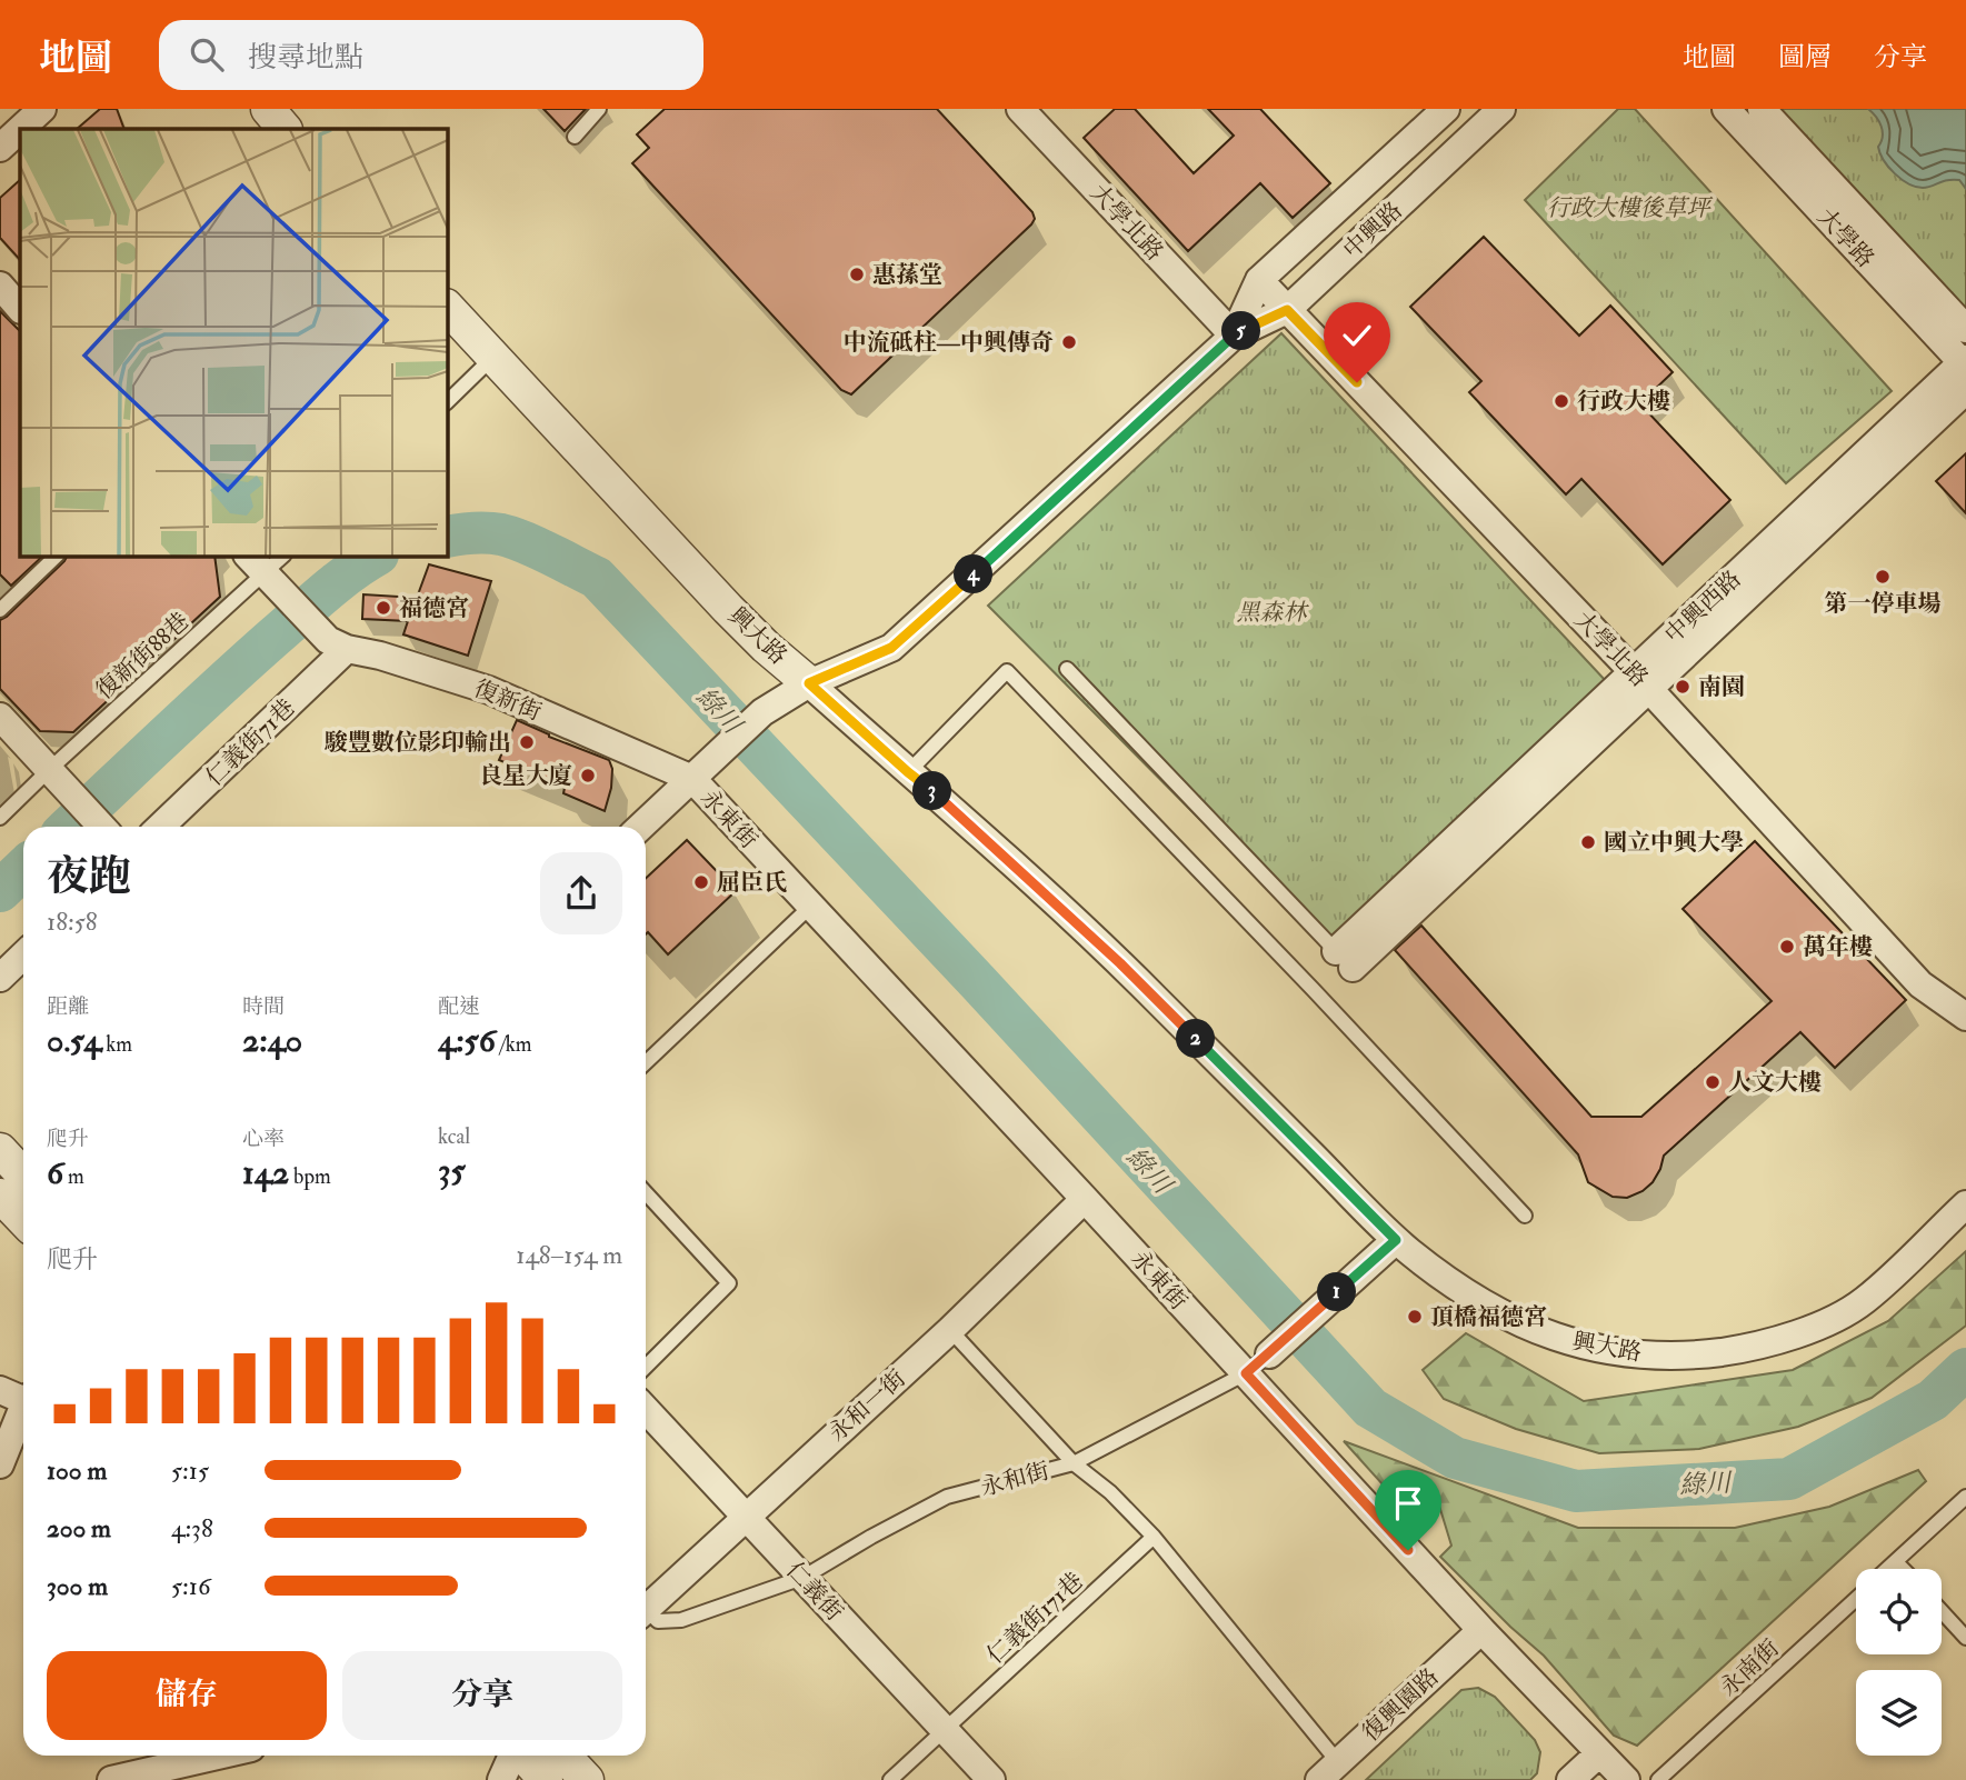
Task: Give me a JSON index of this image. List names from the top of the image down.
{
  "streets": {
    "street": [
      "大學北路",
      "中興路",
      "大學路",
      "中興西路",
      "興大路",
      "復新街",
      "仁義街71巷",
      "永東街",
      "永和一街",
      "仁義街",
      "復興園路"
    ],
    "lane": [
      "復新街88巷",
      "永和街",
      "仁義街171巷",
      "永南街"
    ]
  },
  "crossings": [
    ["大學北路", "中興路"],
    ["大學北路", "中興西路"],
    ["中興路", "興大路"],
    ["中興路", "復新街"],
    ["中興路", "永東街"],
    ["大學路", "中興西路"],
    ["復新街88巷", "復新街"],
    ["復新街", "仁義街71巷"],
    ["復新街", "永東街"],
    ["永東街", "永和一街"],
    ["永東街", "復興園路"],
    ["永和一街", "仁義街"],
    ["永和街", "仁義街"],
    ["永和街", "仁義街171巷"],
    ["永和街", "復興園路"],
    ["仁義街", "仁義街171巷"]
  ],
  "water": ["綠川"],
  "parks": ["行政大樓後草坪", "黑森林"],
  "places": [
    "惠蓀堂",
    "中流砥柱—中興傳奇",
    "行政大樓",
    "第一停車場",
    "福德宮",
    "南園",
    "駿豐數位影印輸出",
    "良星大廈",
    "國立中興大學",
    "屈臣氏",
    "萬年樓",
    "人文大樓",
    "頂橋福德宮"
  ],
  "page": {
    "header": "地圖",
    "search": "搜尋地點",
    "nav": ["地圖", "圖層", "分享"],
    "pins": [
      "5",
      "4",
      "3",
      "2",
      "1"
    ],
    "heading": ["夜跑", "18:58"],
    "stats": [
      ["距離", "0.54 km"],
      ["時間", "2:40"],
      ["配速", "4:56 /km"],
      ["爬升", "6 m"],
      ["心率", "142 bpm"],
      ["kcal", "35"]
    ],
    "chart": ["爬升", "148–154 m"],
    "list": [
      {
        "name": "100 m",
        "note": "5:15"
      },
      {
        "name": "200 m",
        "note": "4:38"
      },
      {
        "name": "300 m",
        "note": "5:16"
      }
    ],
    "buttons": ["儲存", "分享"]
  }
}
